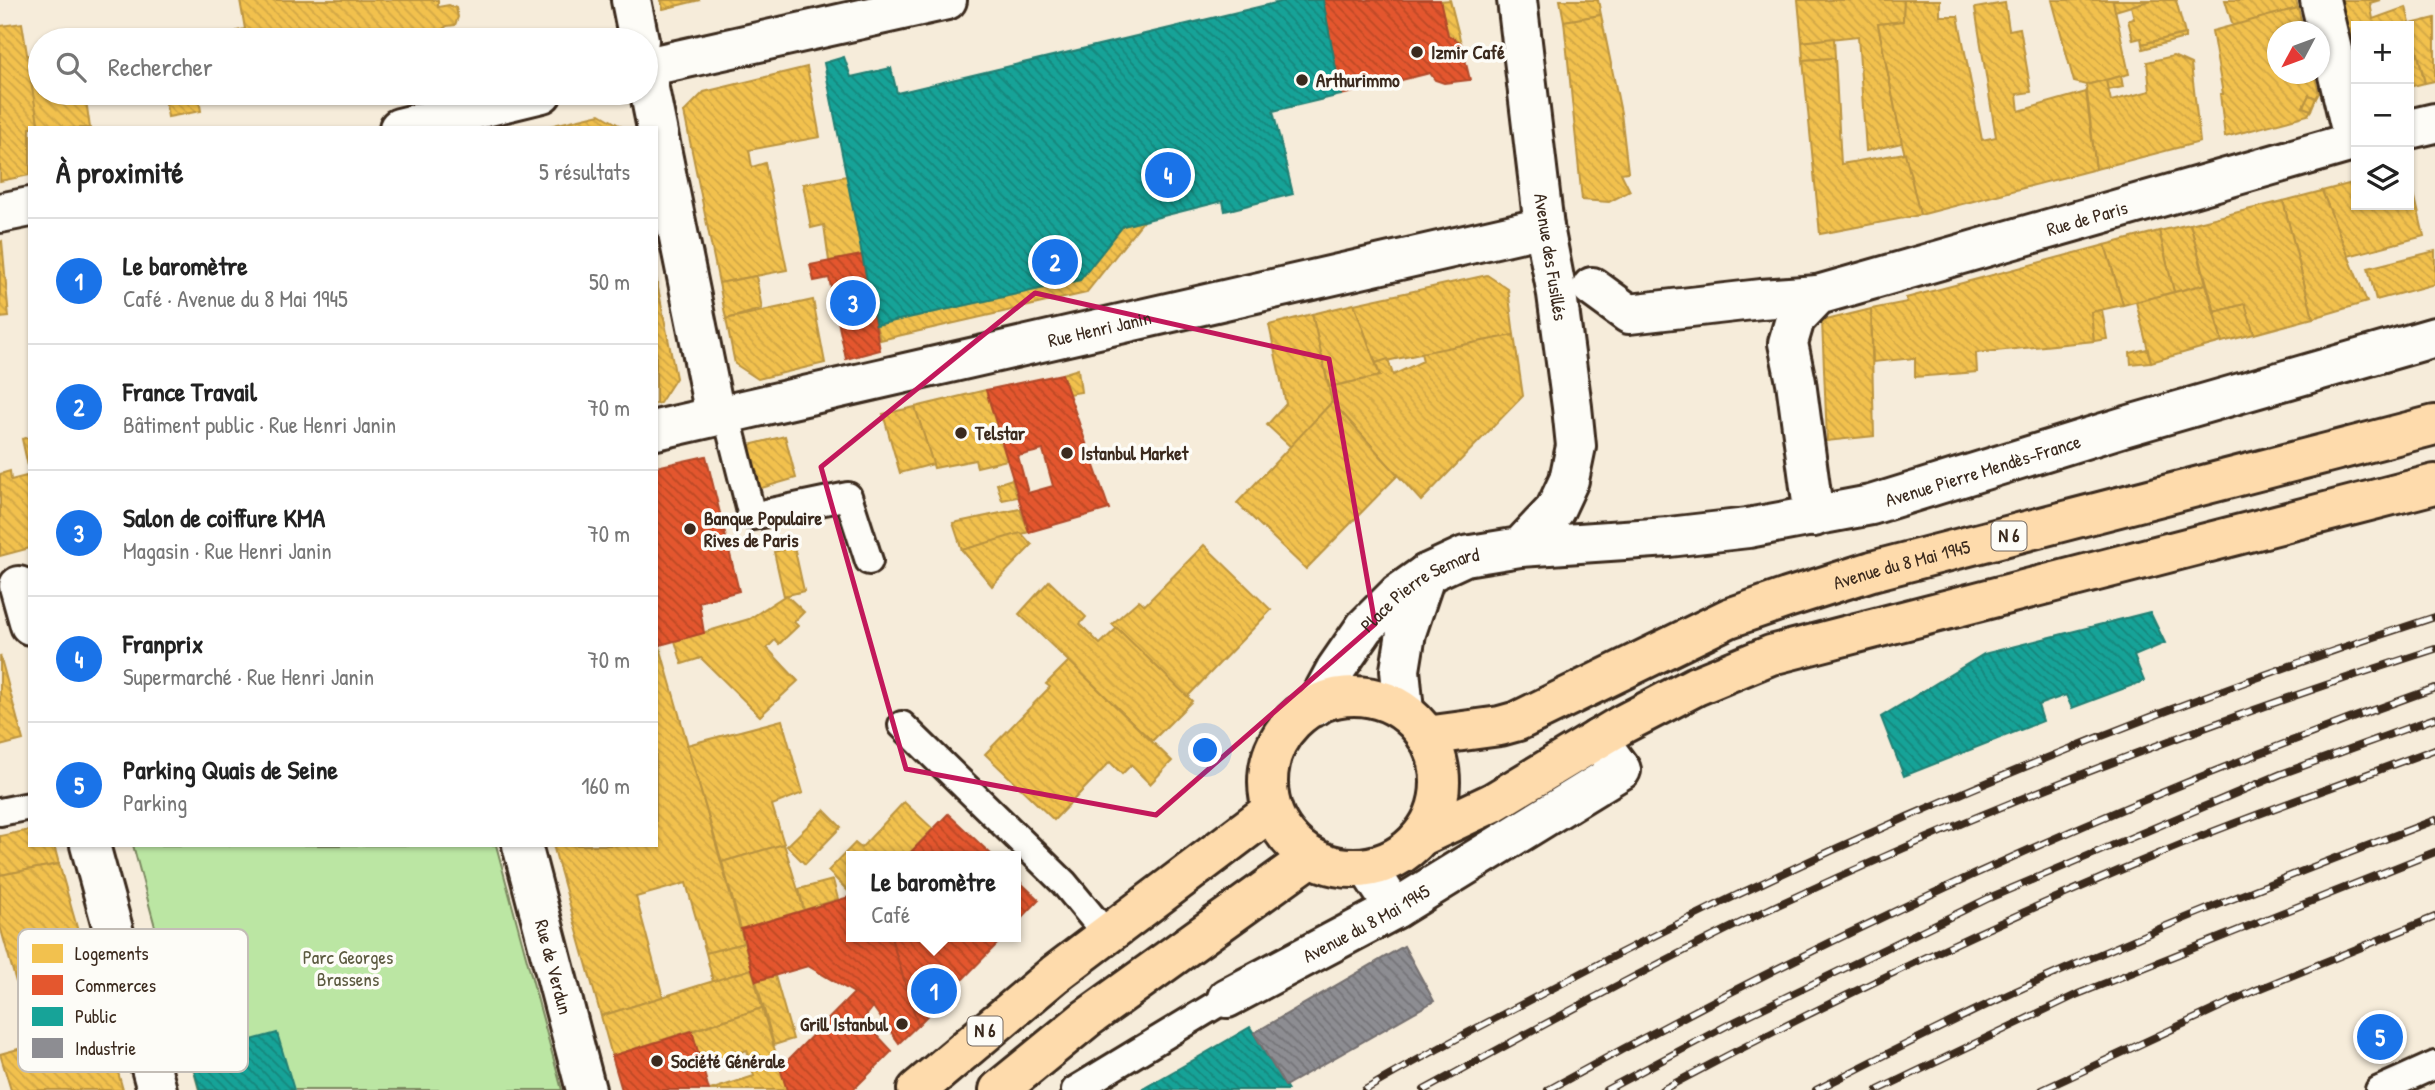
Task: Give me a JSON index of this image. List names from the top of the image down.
{
  "streets": {
    "main road": ["N 6", "Avenue du 8 Mai 1945", "Place Pierre Semard"],
    "street": [
      "Rue de Paris",
      "Avenue des Fusillés",
      "Rue Henri Janin",
      "Avenue Pierre Mendès-France",
      "Rue de Verdun"
    ]
  },
  "crossings": [
    ["Avenue des Fusillés", "Rue Henri Janin"],
    ["Avenue des Fusillés", "Avenue Pierre Mendès-France"],
    ["Avenue des Fusillés", "Place Pierre Semard"],
    ["Avenue Pierre Mendès-France", "Place Pierre Semard"],
    ["N 6", "Avenue du 8 Mai 1945"],
    ["N 6", "Place Pierre Semard"],
    ["Avenue du 8 Mai 1945", "Place Pierre Semard"]
  ],
  "parks": ["Parc Georges Brassens"],
  "places": [
    "Izmir Café",
    "Arthurimmo",
    "Telstar",
    "Istanbul Market",
    "Banque Populaire Rives de Paris",
    "Grill Istanbul",
    "Société Générale"
  ],
  "legend": [
    "Logements",
    "Commerces",
    "Public",
    "Industrie"
  ],
  "north": "bottom left",
  "page": {
    "map_buttons": ["+", "−"],
    "search": "Rechercher",
    "heading": ["À proximité", "5 résultats"],
    "pins": [
      "4",
      "2",
      "3",
      "1",
      "5"
    ],
    "list": [
      {
        "mark": "1",
        "name": "Le baromètre",
        "note": "Café · Avenue du 8 Mai 1945",
        "value": "50 m"
      },
      {
        "mark": "2",
        "name": "France Travail",
        "note": "Bâtiment public · Rue Henri Janin",
        "value": "70 m"
      },
      {
        "mark": "3",
        "name": "Salon de coiffure KMA",
        "note": "Magasin · Rue Henri Janin",
        "value": "70 m"
      },
      {
        "mark": "4",
        "name": "Franprix",
        "note": "Supermarché · Rue Henri Janin",
        "value": "70 m"
      },
      {
        "mark": "5",
        "name": "Parking Quais de Seine",
        "note": "Parking",
        "value": "160 m"
      }
    ],
    "popup": ["Le baromètre", "Café"]
  }
}
